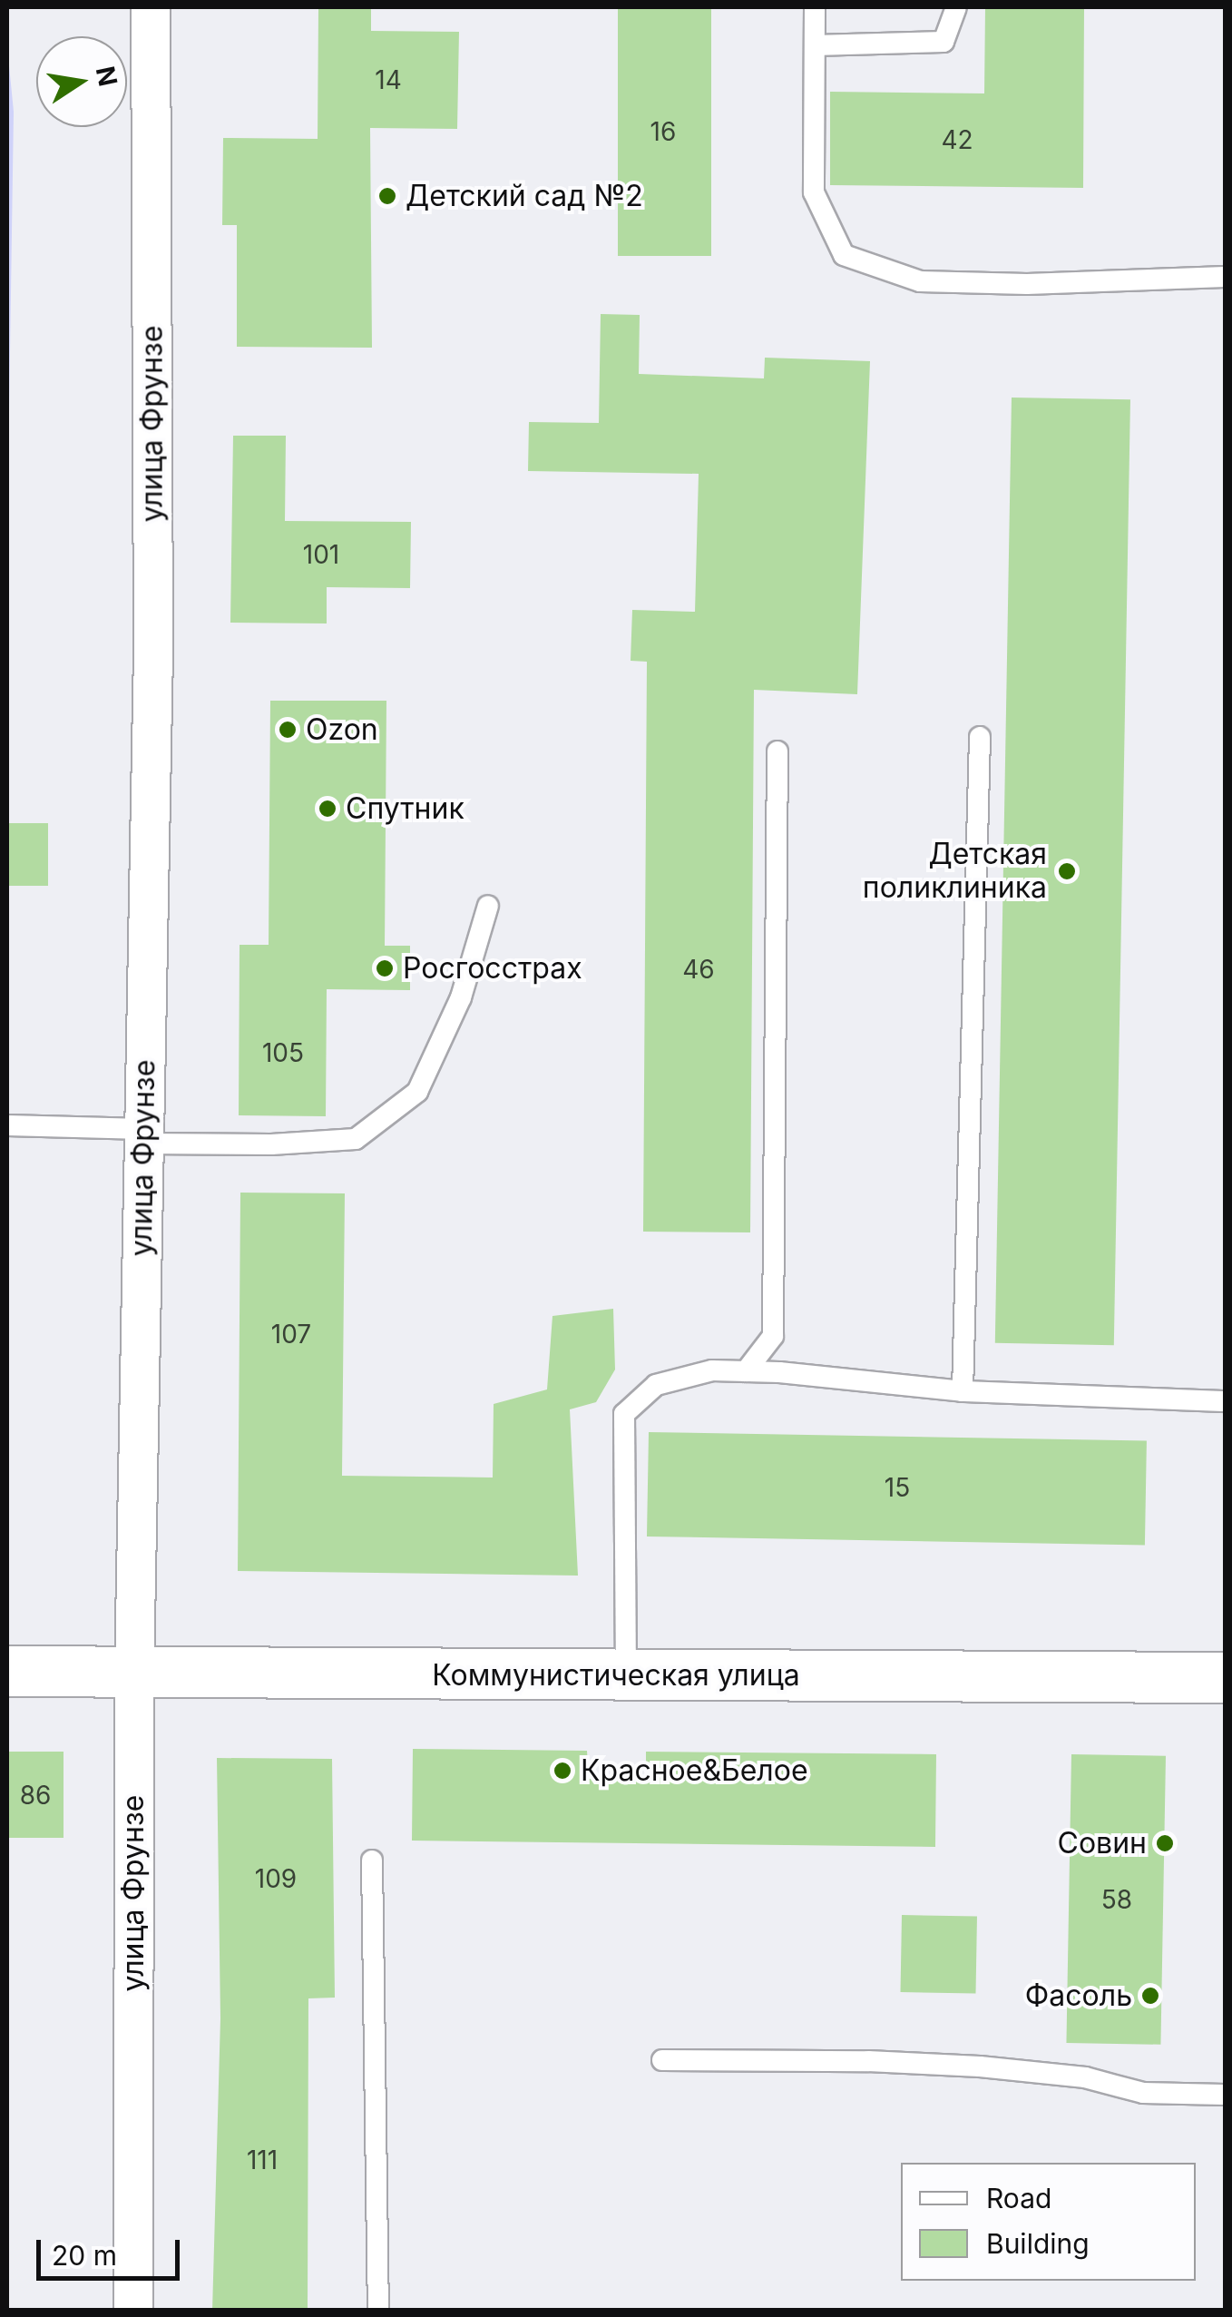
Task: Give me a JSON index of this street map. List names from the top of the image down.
{
  "streets": {
    "street": ["улица Фрунзе", "Коммунистическая улица"]
  },
  "crossings": [
    ["улица Фрунзе", "Коммунистическая улица"]
  ],
  "places": [
    "Детский сад №2",
    "Ozon",
    "Спутник",
    "Детская поликлиника",
    "Росгосстрах",
    "Красное&Белое",
    "Совин",
    "Фасоль"
  ],
  "house_numbers": [
    "14",
    "16",
    "42",
    "101",
    "46",
    "105",
    "107",
    "15",
    "86",
    "109",
    "58",
    "111"
  ],
  "legend": ["Road", "Building"],
  "scale_bar": "20 m",
  "north": "right"
}
